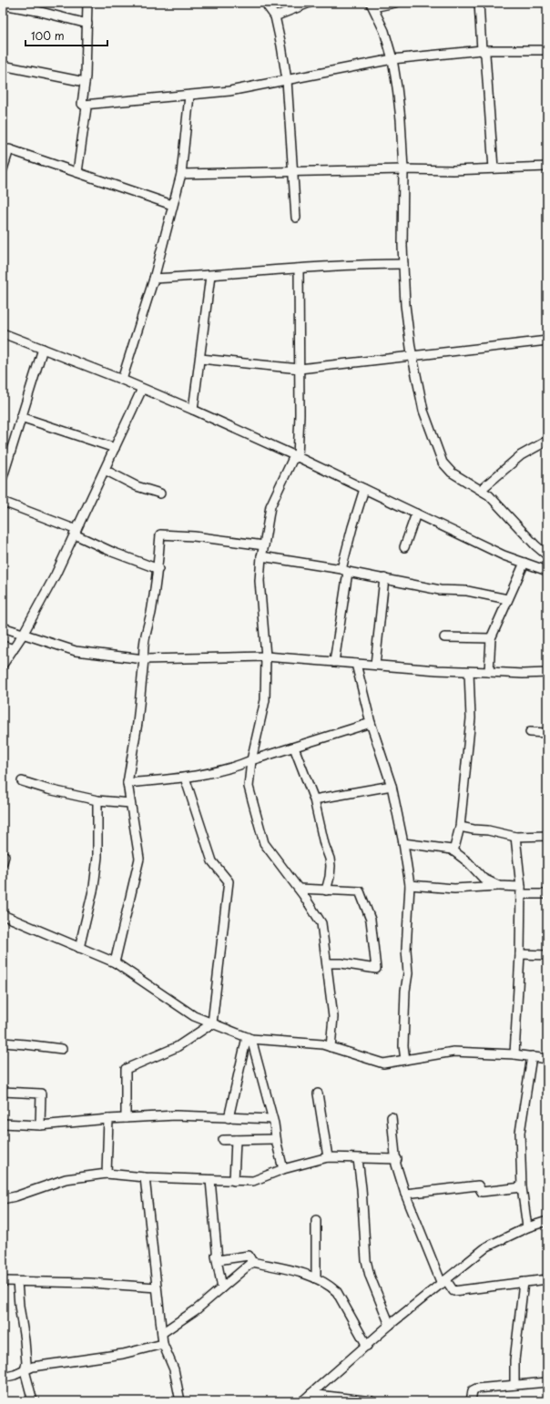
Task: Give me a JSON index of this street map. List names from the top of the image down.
{
  "scale_bar": "100 m"
}
